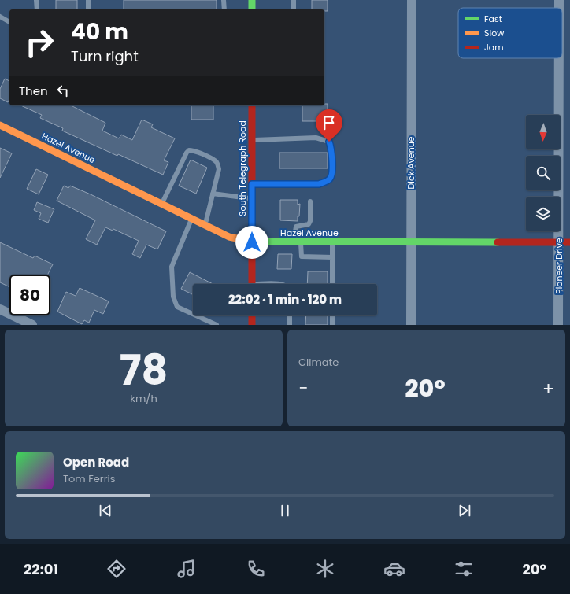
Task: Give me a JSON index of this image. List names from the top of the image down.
{
  "streets": {
    "main road": ["Hazel Avenue", "South Telegraph Road"],
    "street": ["Dick Avenue", "Pioneer Drive"]
  },
  "crossings": [
    ["Hazel Avenue", "Dick Avenue"],
    ["Hazel Avenue", "South Telegraph Road"],
    ["Hazel Avenue", "Pioneer Drive"]
  ],
  "legend": ["Fast", "Slow", "Jam"],
  "north": "bottom",
  "page": {
    "turn": ["40 m", "Turn right"],
    "then": "Then",
    "limit": "80",
    "trip": "22:02 · 1 min · 120 m",
    "tile": [
      ["78", "km/h"],
      "Climate"
    ],
    "heat": ["−", "20°", "+"],
    "song": ["Open Road", "Tom Ferris"],
    "tabs": ["22:01", "20°"]
  }
}
